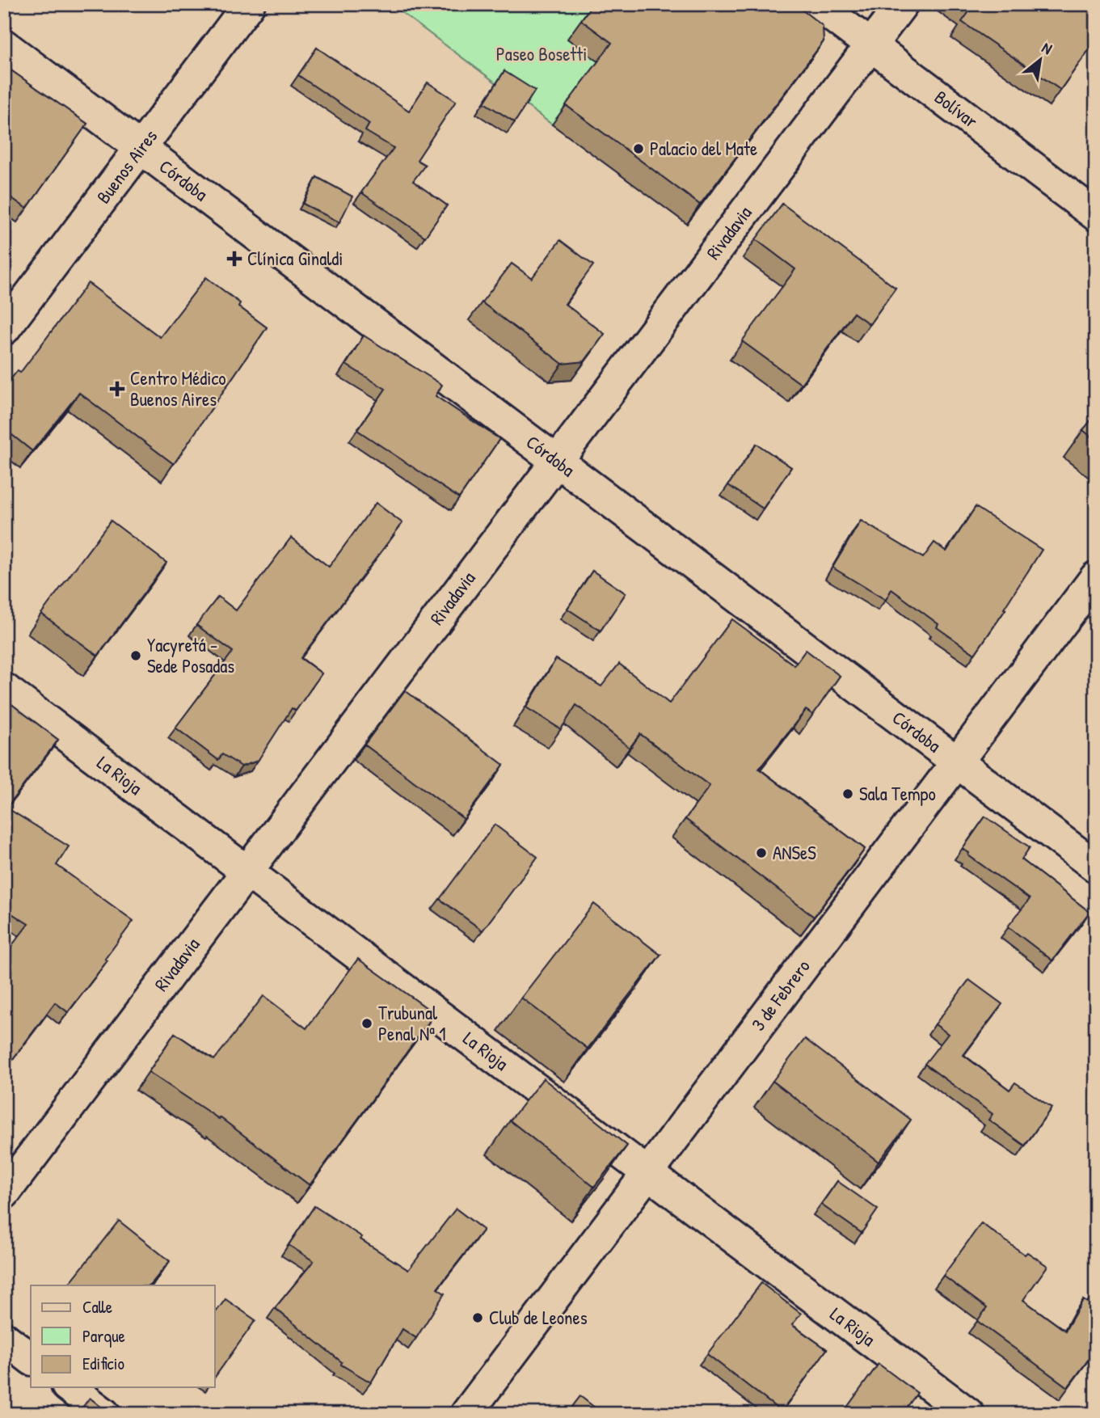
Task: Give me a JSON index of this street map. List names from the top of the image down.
{
  "streets": {
    "street": [
      "Bolívar",
      "Buenos Aires",
      "Córdoba",
      "Rivadavia",
      "La Rioja",
      "3 de Febrero"
    ]
  },
  "crossings": [
    ["Bolívar", "Rivadavia"],
    ["Buenos Aires", "Córdoba"],
    ["Córdoba", "Rivadavia"],
    ["Córdoba", "3 de Febrero"],
    ["Rivadavia", "La Rioja"],
    ["La Rioja", "3 de Febrero"]
  ],
  "parks": ["Paseo Bosetti"],
  "places": {
    "other": [
      "Palacio del Mate",
      "Yacyretá - Sede Posadas",
      "Sala Tempo",
      "ANSeS",
      "Trubunal Penal Nª 1",
      "Club de Leones"
    ],
    "health": ["Clínica Ginaldi", "Centro Médico Buenos Aires"]
  },
  "legend": ["Calle", "Parque", "Edificio"],
  "north": "top right"
}
